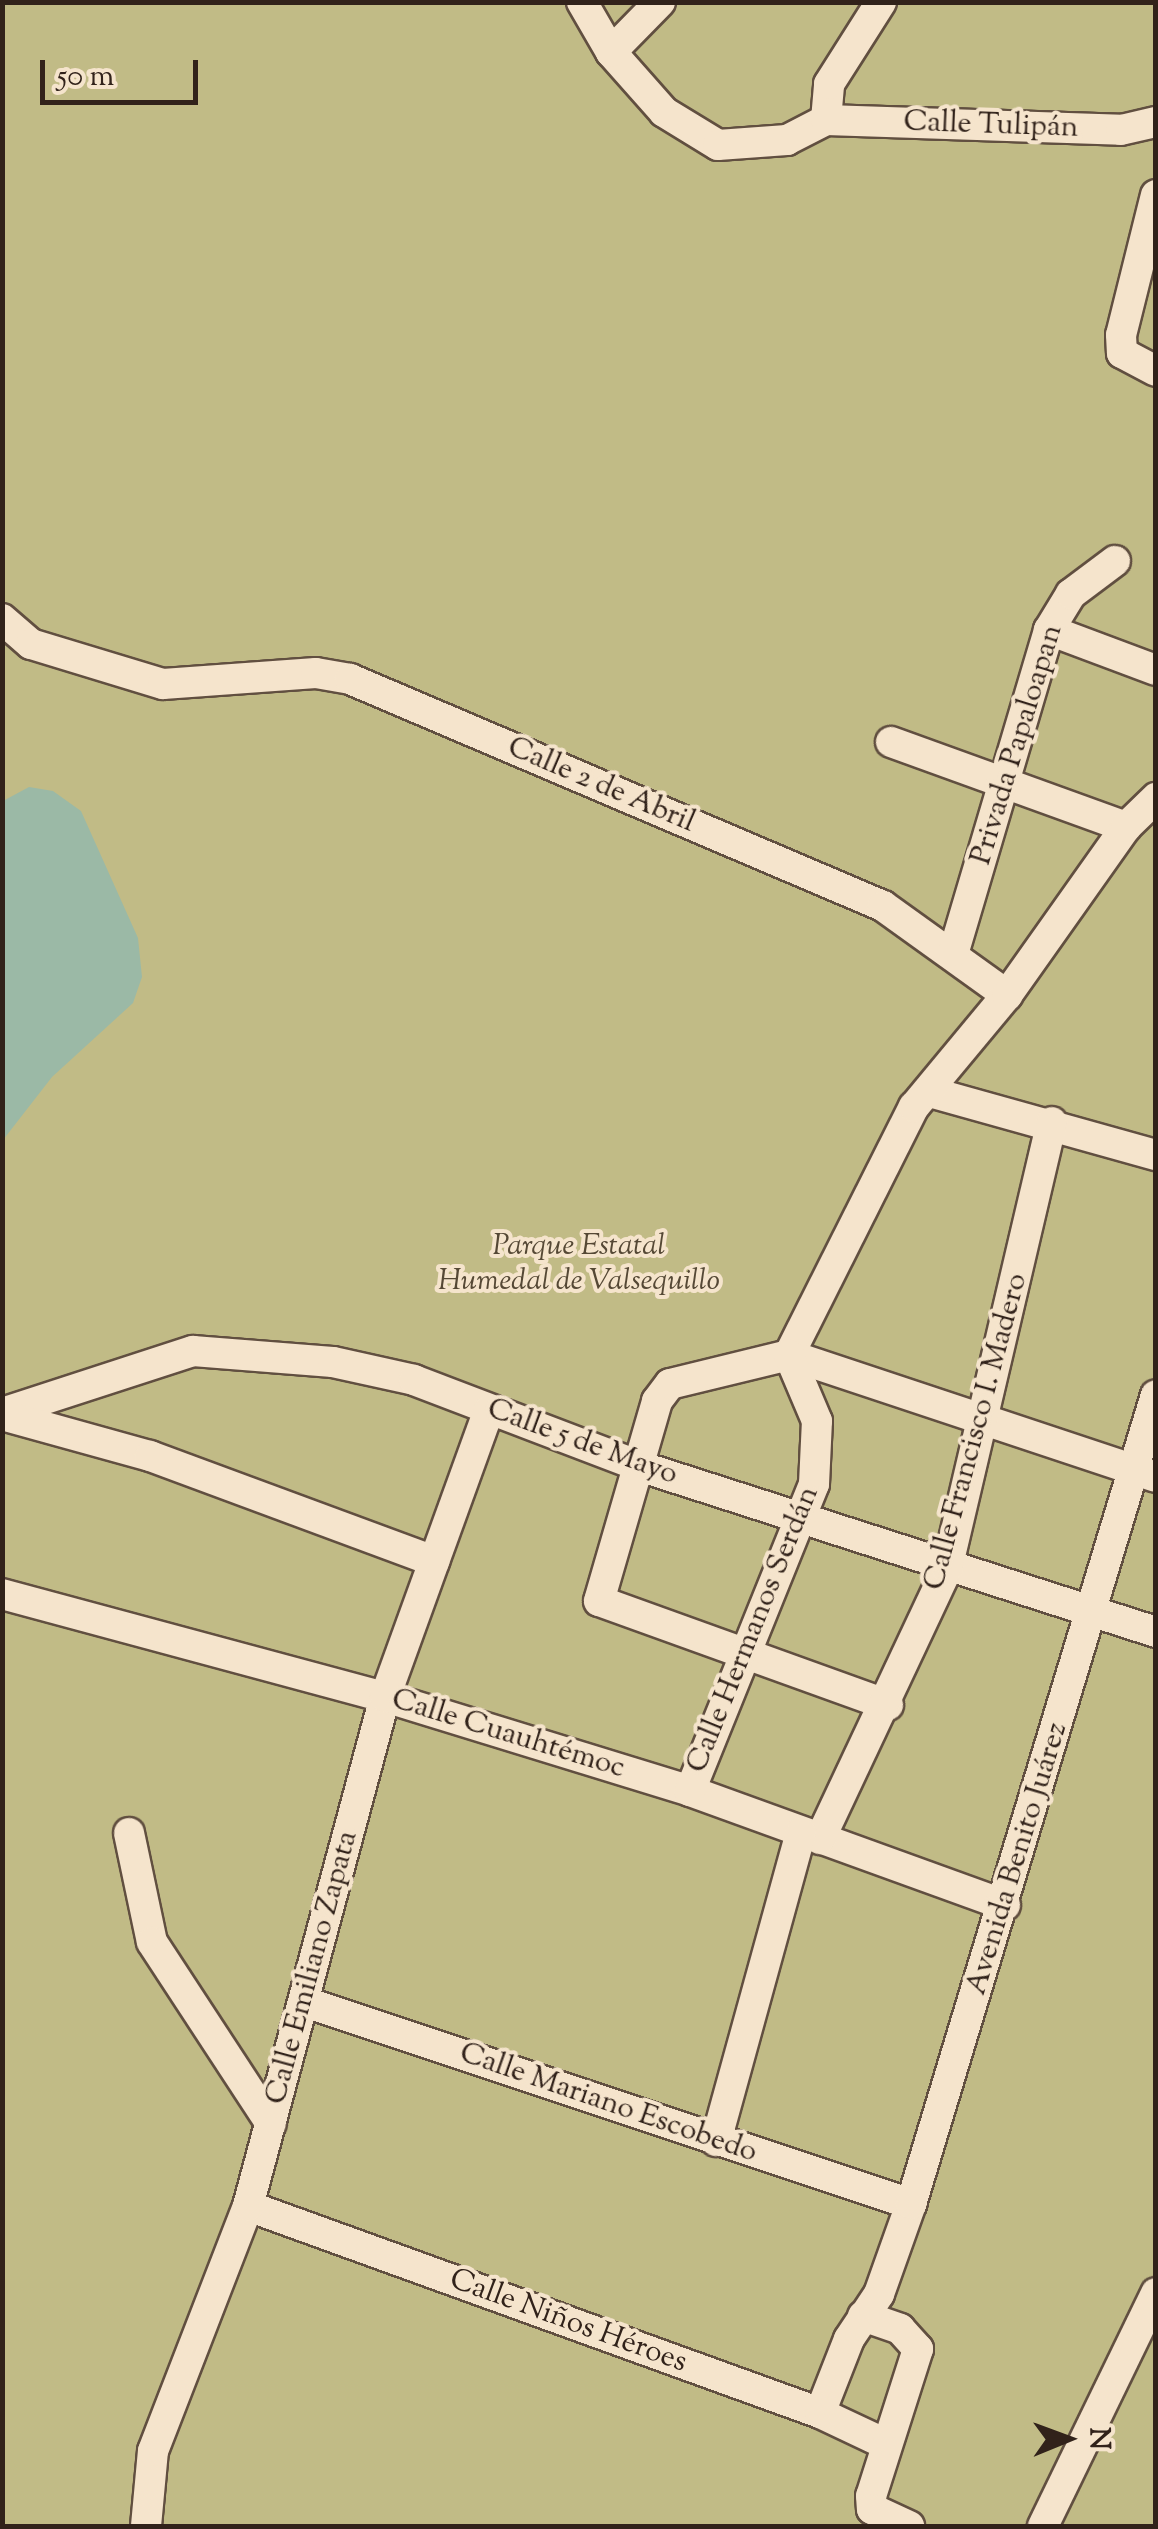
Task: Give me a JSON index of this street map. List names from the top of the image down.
{
  "streets": {
    "street": [
      "Calle Tulipán",
      "Privada Papaloapan",
      "Calle 2 de Abril",
      "Calle Francisco I. Madero",
      "Calle 5 de Mayo",
      "Calle Hermanos Serdán",
      "Calle Cuauhtémoc",
      "Avenida Benito Juárez",
      "Calle Emiliano Zapata",
      "Calle Mariano Escobedo",
      "Calle Niños Héroes"
    ]
  },
  "crossings": [
    ["Privada Papaloapan", "Calle 2 de Abril"],
    ["Calle Francisco I. Madero", "Calle 5 de Mayo"],
    ["Calle Francisco I. Madero", "Calle Cuauhtémoc"],
    ["Calle Francisco I. Madero", "Calle Mariano Escobedo"],
    ["Calle 5 de Mayo", "Calle Hermanos Serdán"],
    ["Calle 5 de Mayo", "Avenida Benito Juárez"],
    ["Calle 5 de Mayo", "Calle Emiliano Zapata"],
    ["Calle Hermanos Serdán", "Calle Cuauhtémoc"],
    ["Calle Cuauhtémoc", "Avenida Benito Juárez"],
    ["Calle Cuauhtémoc", "Calle Emiliano Zapata"],
    ["Avenida Benito Juárez", "Calle Mariano Escobedo"],
    ["Avenida Benito Juárez", "Calle Niños Héroes"],
    ["Calle Emiliano Zapata", "Calle Mariano Escobedo"],
    ["Calle Emiliano Zapata", "Calle Niños Héroes"]
  ],
  "parks": ["Parque Estatal Humedal de Valsequillo"],
  "scale_bar": "50 m",
  "north": "right"
}
